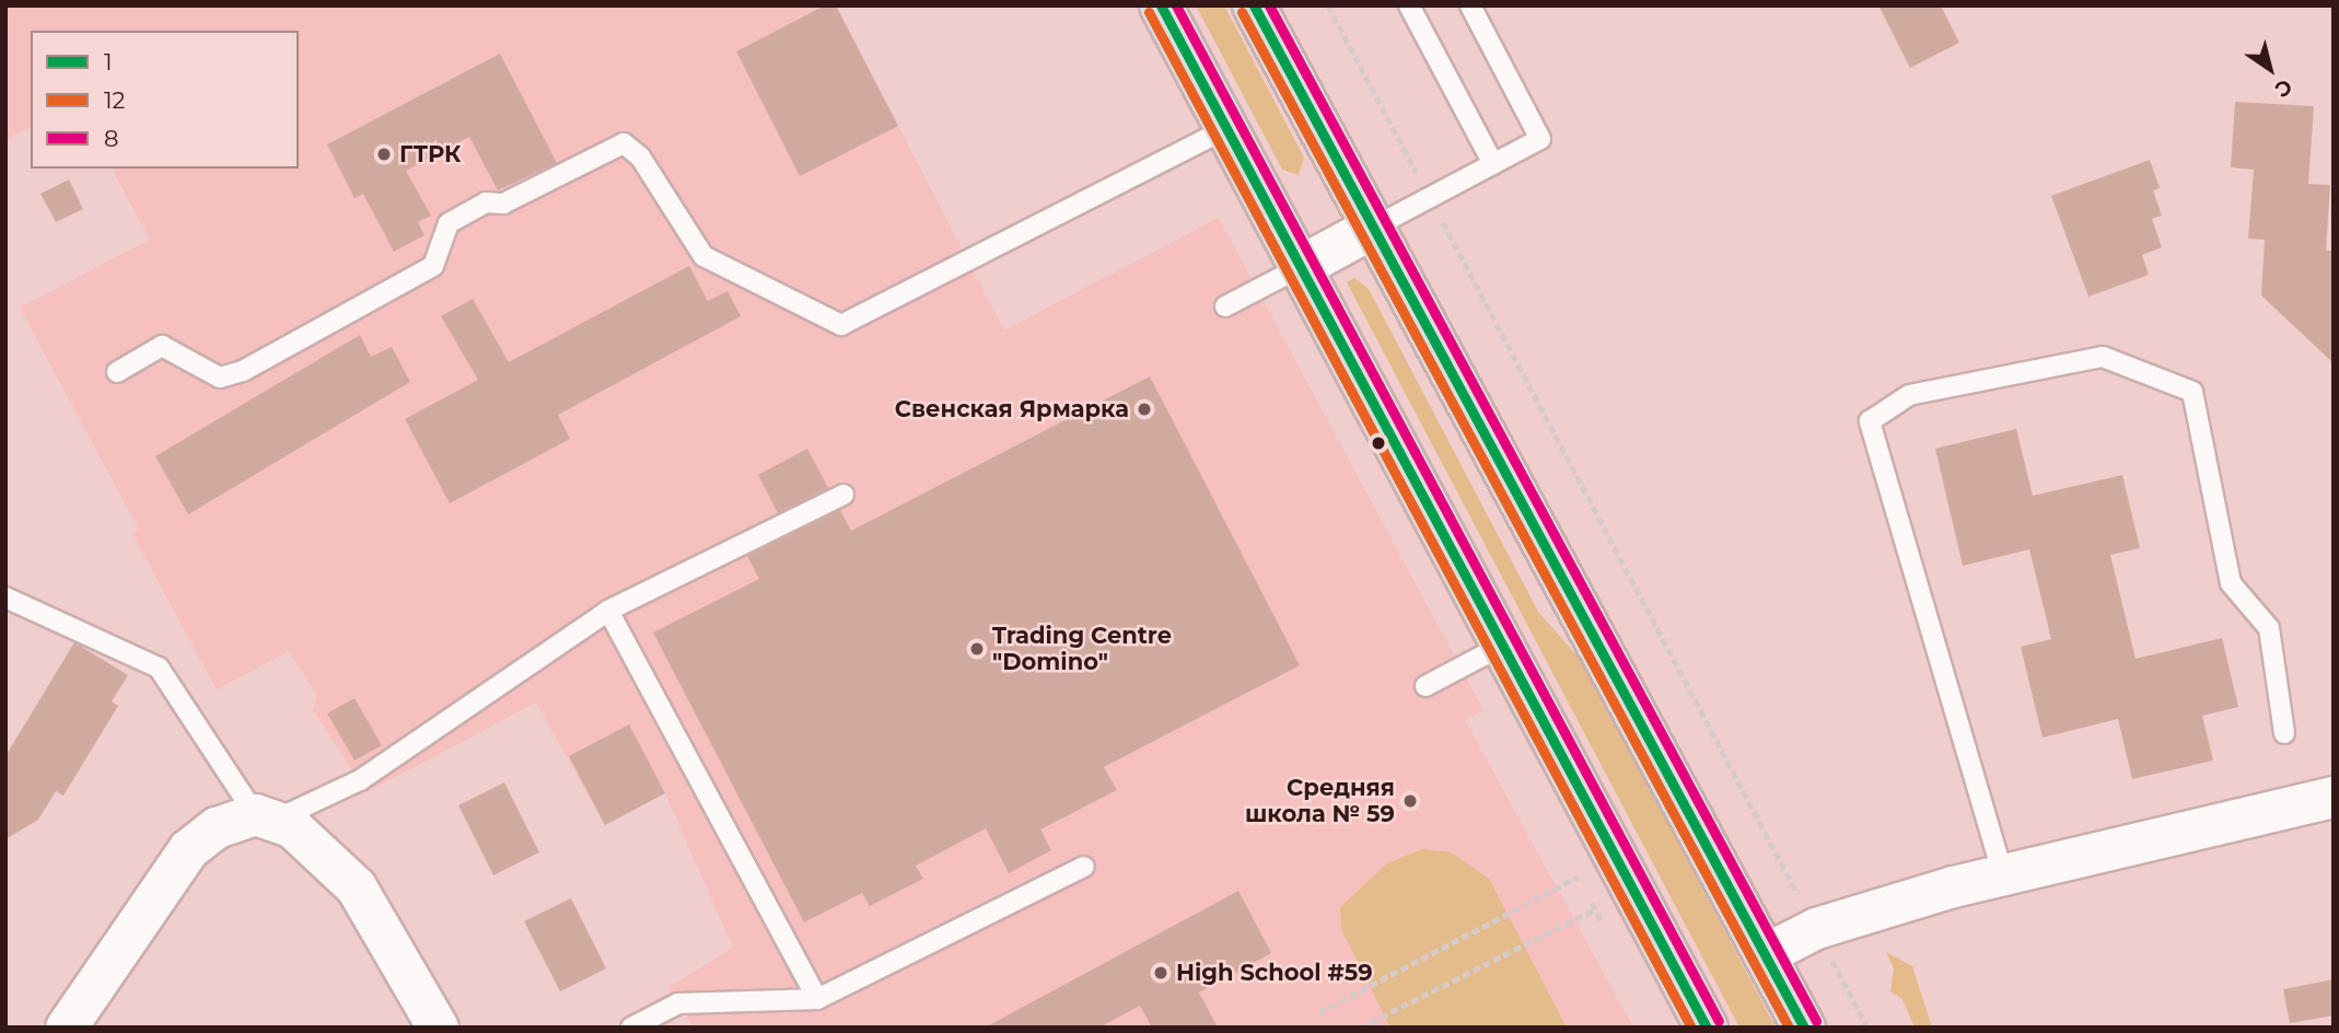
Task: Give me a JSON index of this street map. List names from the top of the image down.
{
  "places": [
    "ГТРК",
    "Свенская Ярмарка",
    "Trading Centre \"Domino\"",
    "Средняя школа № 59",
    "High School #59"
  ],
  "lines": ["transit line 1", "transit line 8", "transit line 12"],
  "legend": ["1", "12", "8"],
  "north": "bottom right"
}
